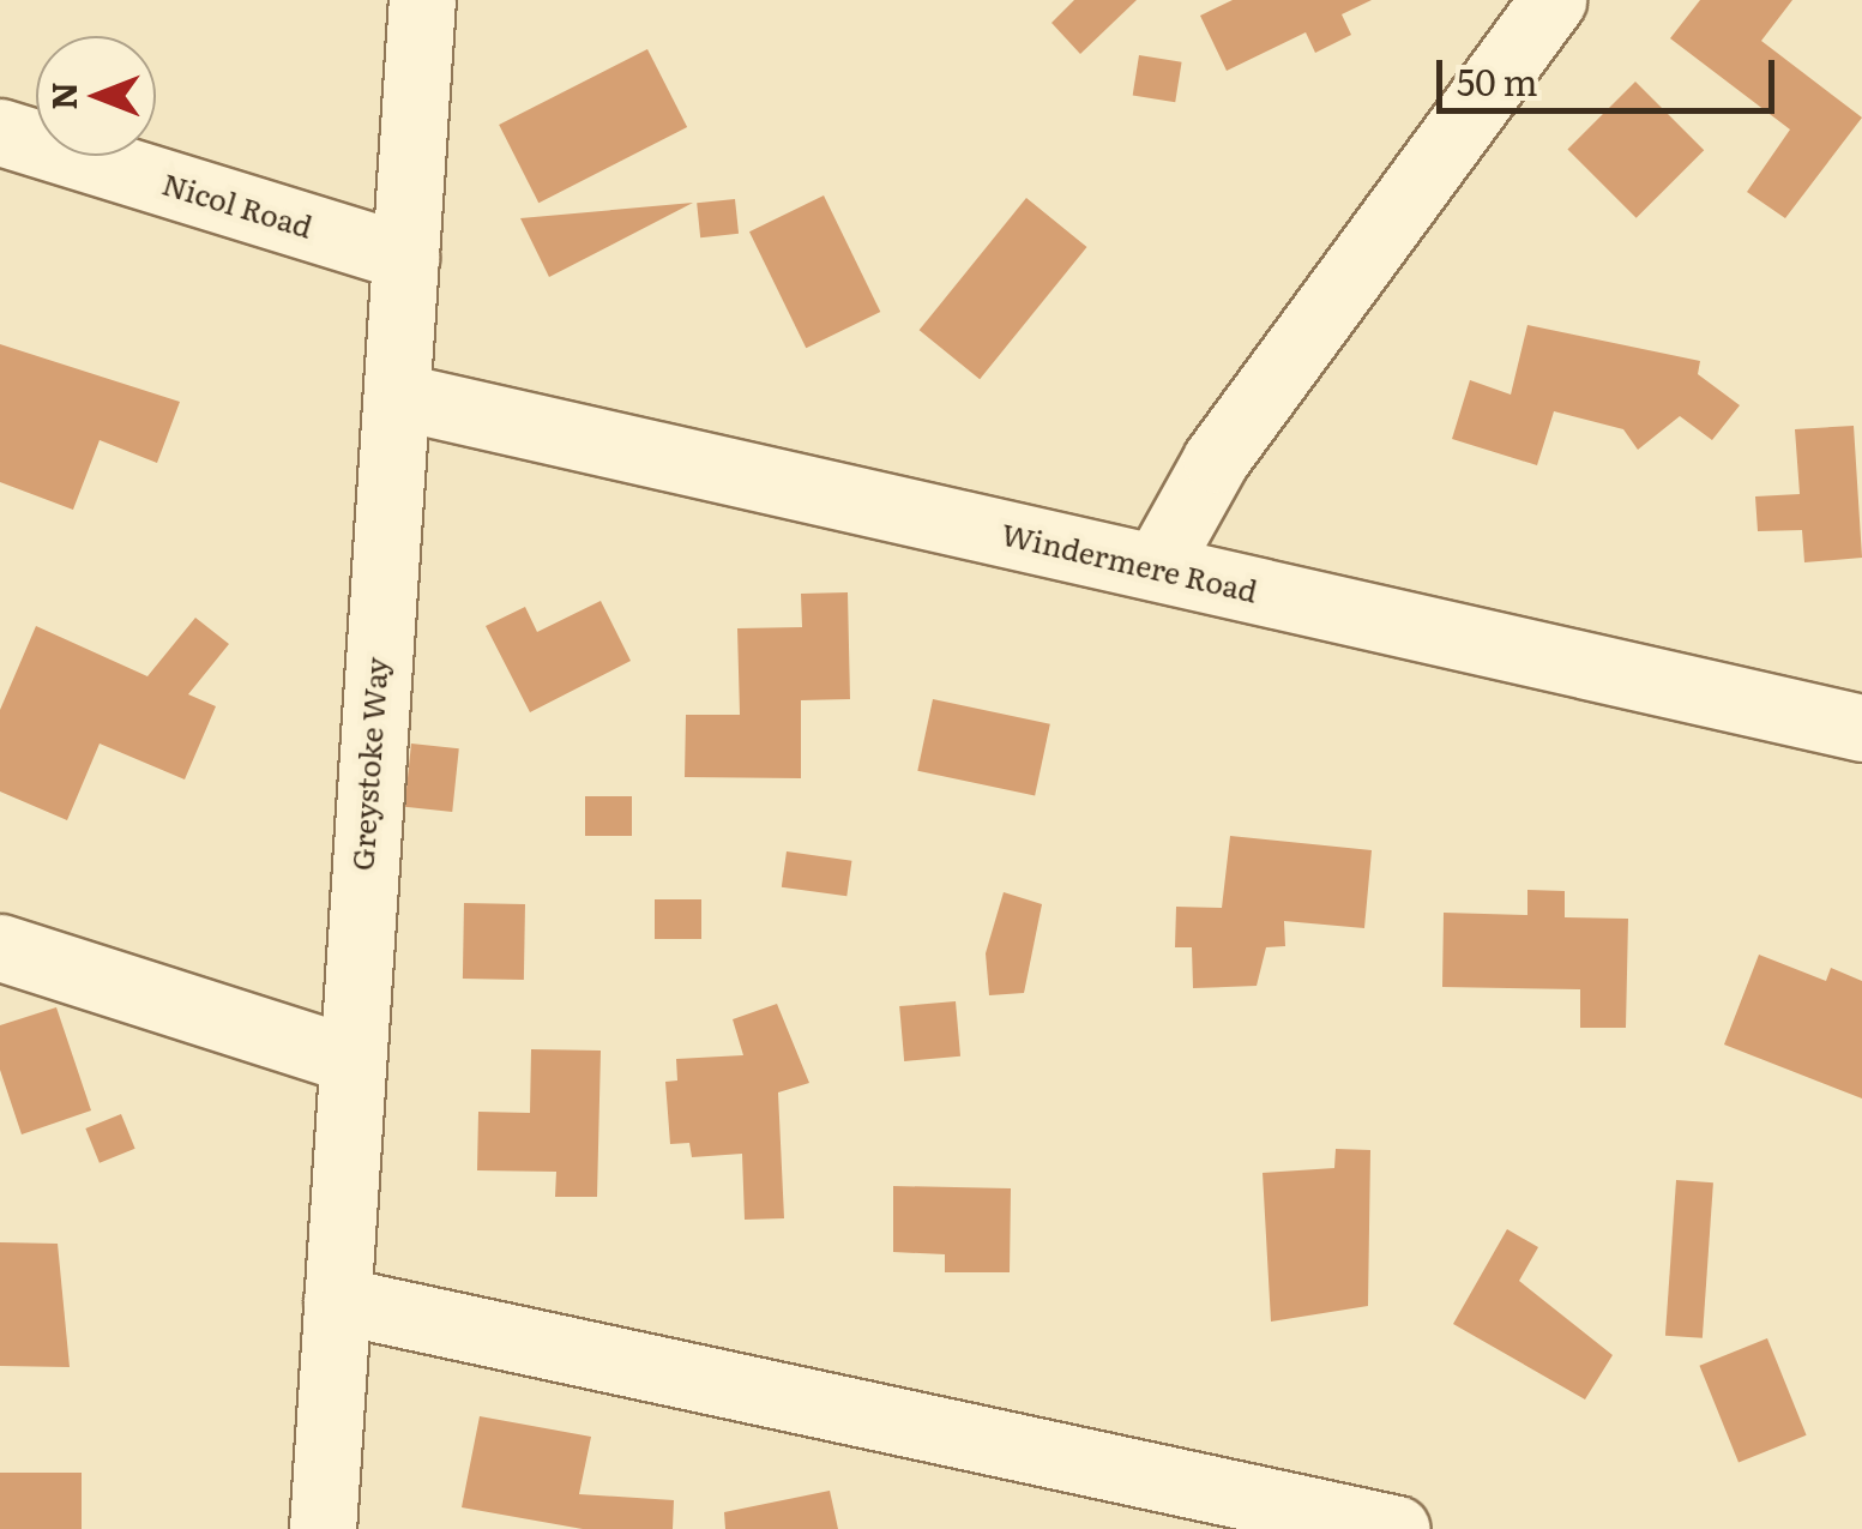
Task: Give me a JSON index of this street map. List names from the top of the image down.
{
  "streets": {
    "street": ["Nicol Road", "Windermere Road", "Greystoke Way"]
  },
  "crossings": [
    ["Nicol Road", "Greystoke Way"],
    ["Windermere Road", "Greystoke Way"]
  ],
  "scale_bar": "50 m",
  "north": "left"
}
